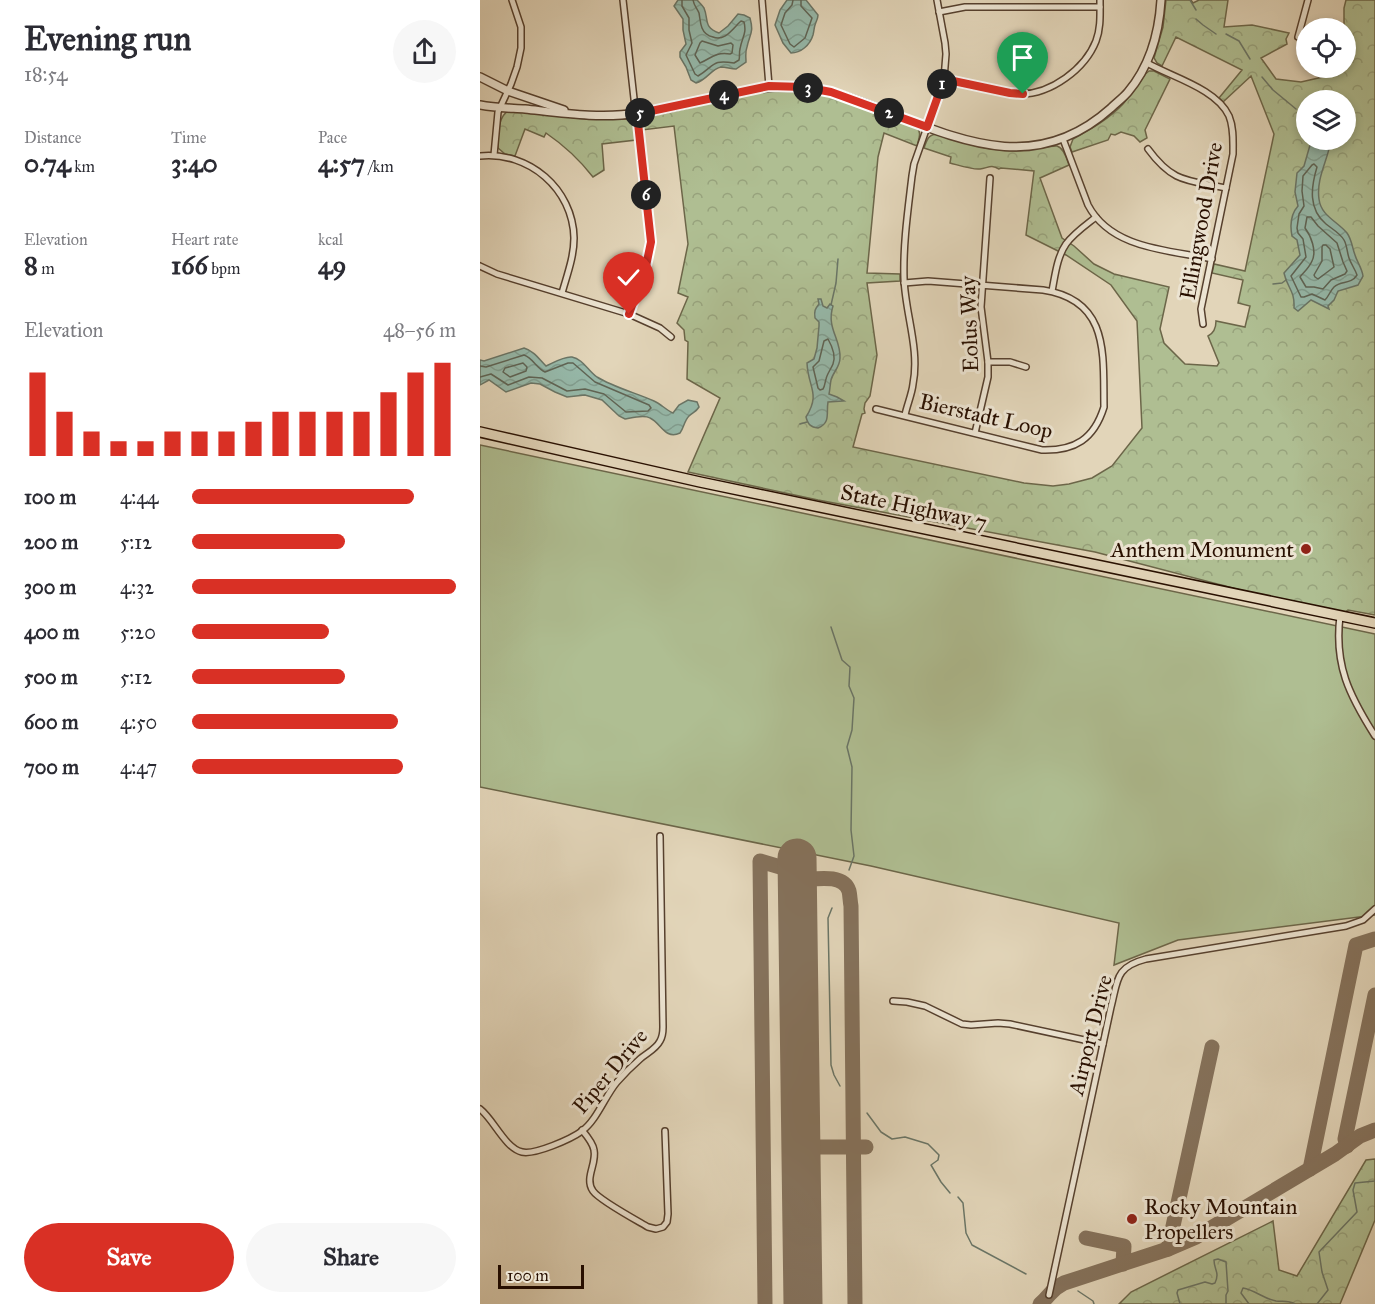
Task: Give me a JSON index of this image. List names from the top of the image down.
{
  "streets": {
    "main road": ["State Highway 7"],
    "street": [
      "Ellingwood Drive",
      "Eolus Way",
      "Bierstadt Loop",
      "Airport Drive",
      "Piper Drive"
    ]
  },
  "crossings": [
    ["Eolus Way", "Bierstadt Loop"]
  ],
  "places": ["Anthem Monument", "Rocky Mountain Propellers"],
  "scale_bar": "100 m",
  "page": {
    "heading": ["Evening run", "18:54"],
    "pins": [
      "1",
      "3",
      "4",
      "2",
      "5",
      "6"
    ],
    "stats": [
      ["Distance", "0.74 km"],
      ["Time", "3:40"],
      ["Pace", "4:57 /km"],
      ["Elevation", "8 m"],
      ["Heart rate", "166 bpm"],
      ["kcal", "49"]
    ],
    "chart": ["Elevation", "48–56 m"],
    "list": [
      {
        "name": "100 m",
        "note": "4:44"
      },
      {
        "name": "200 m",
        "note": "5:12"
      },
      {
        "name": "300 m",
        "note": "4:32"
      },
      {
        "name": "400 m",
        "note": "5:20"
      },
      {
        "name": "500 m",
        "note": "5:12"
      },
      {
        "name": "600 m",
        "note": "4:50"
      },
      {
        "name": "700 m",
        "note": "4:47"
      }
    ],
    "buttons": ["Save", "Share"],
    "scale": "100 m"
  }
}
